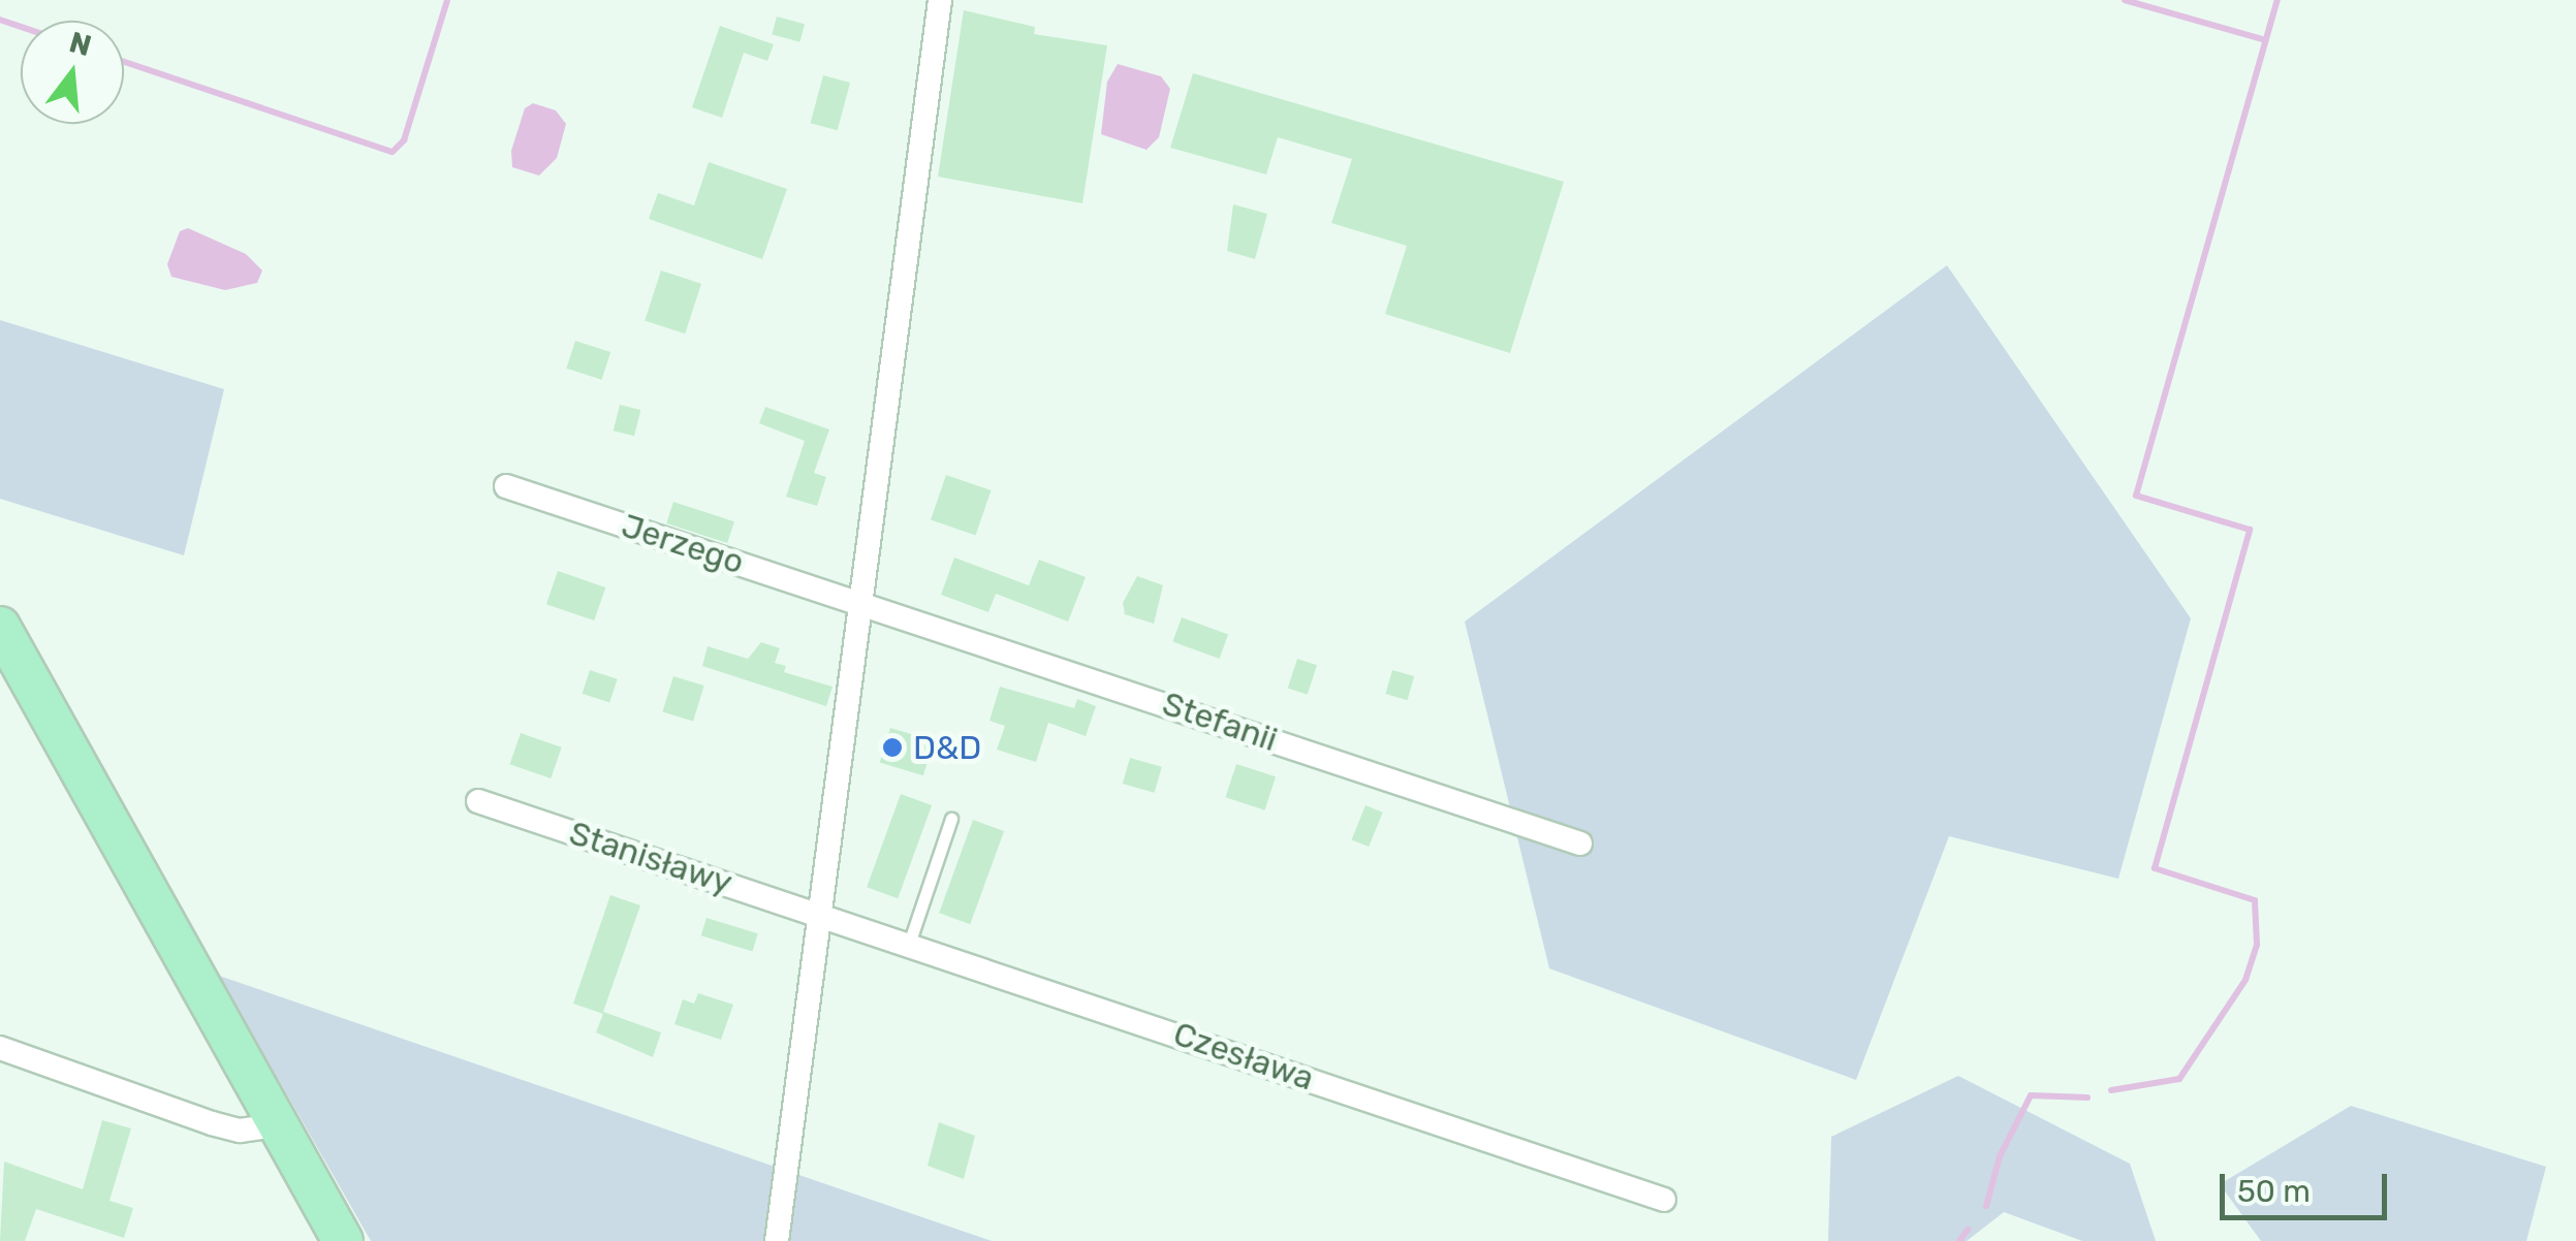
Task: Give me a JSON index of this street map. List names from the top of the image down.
{
  "streets": {
    "street": [
      "Jerzego",
      "Stefanii",
      "Stanisławy",
      "Czesława"
    ]
  },
  "crossings": [
    ["Jerzego", "Stefanii"],
    ["Stanisławy", "Czesława"]
  ],
  "places": ["D&D"],
  "scale_bar": "50 m",
  "north": "top"
}
